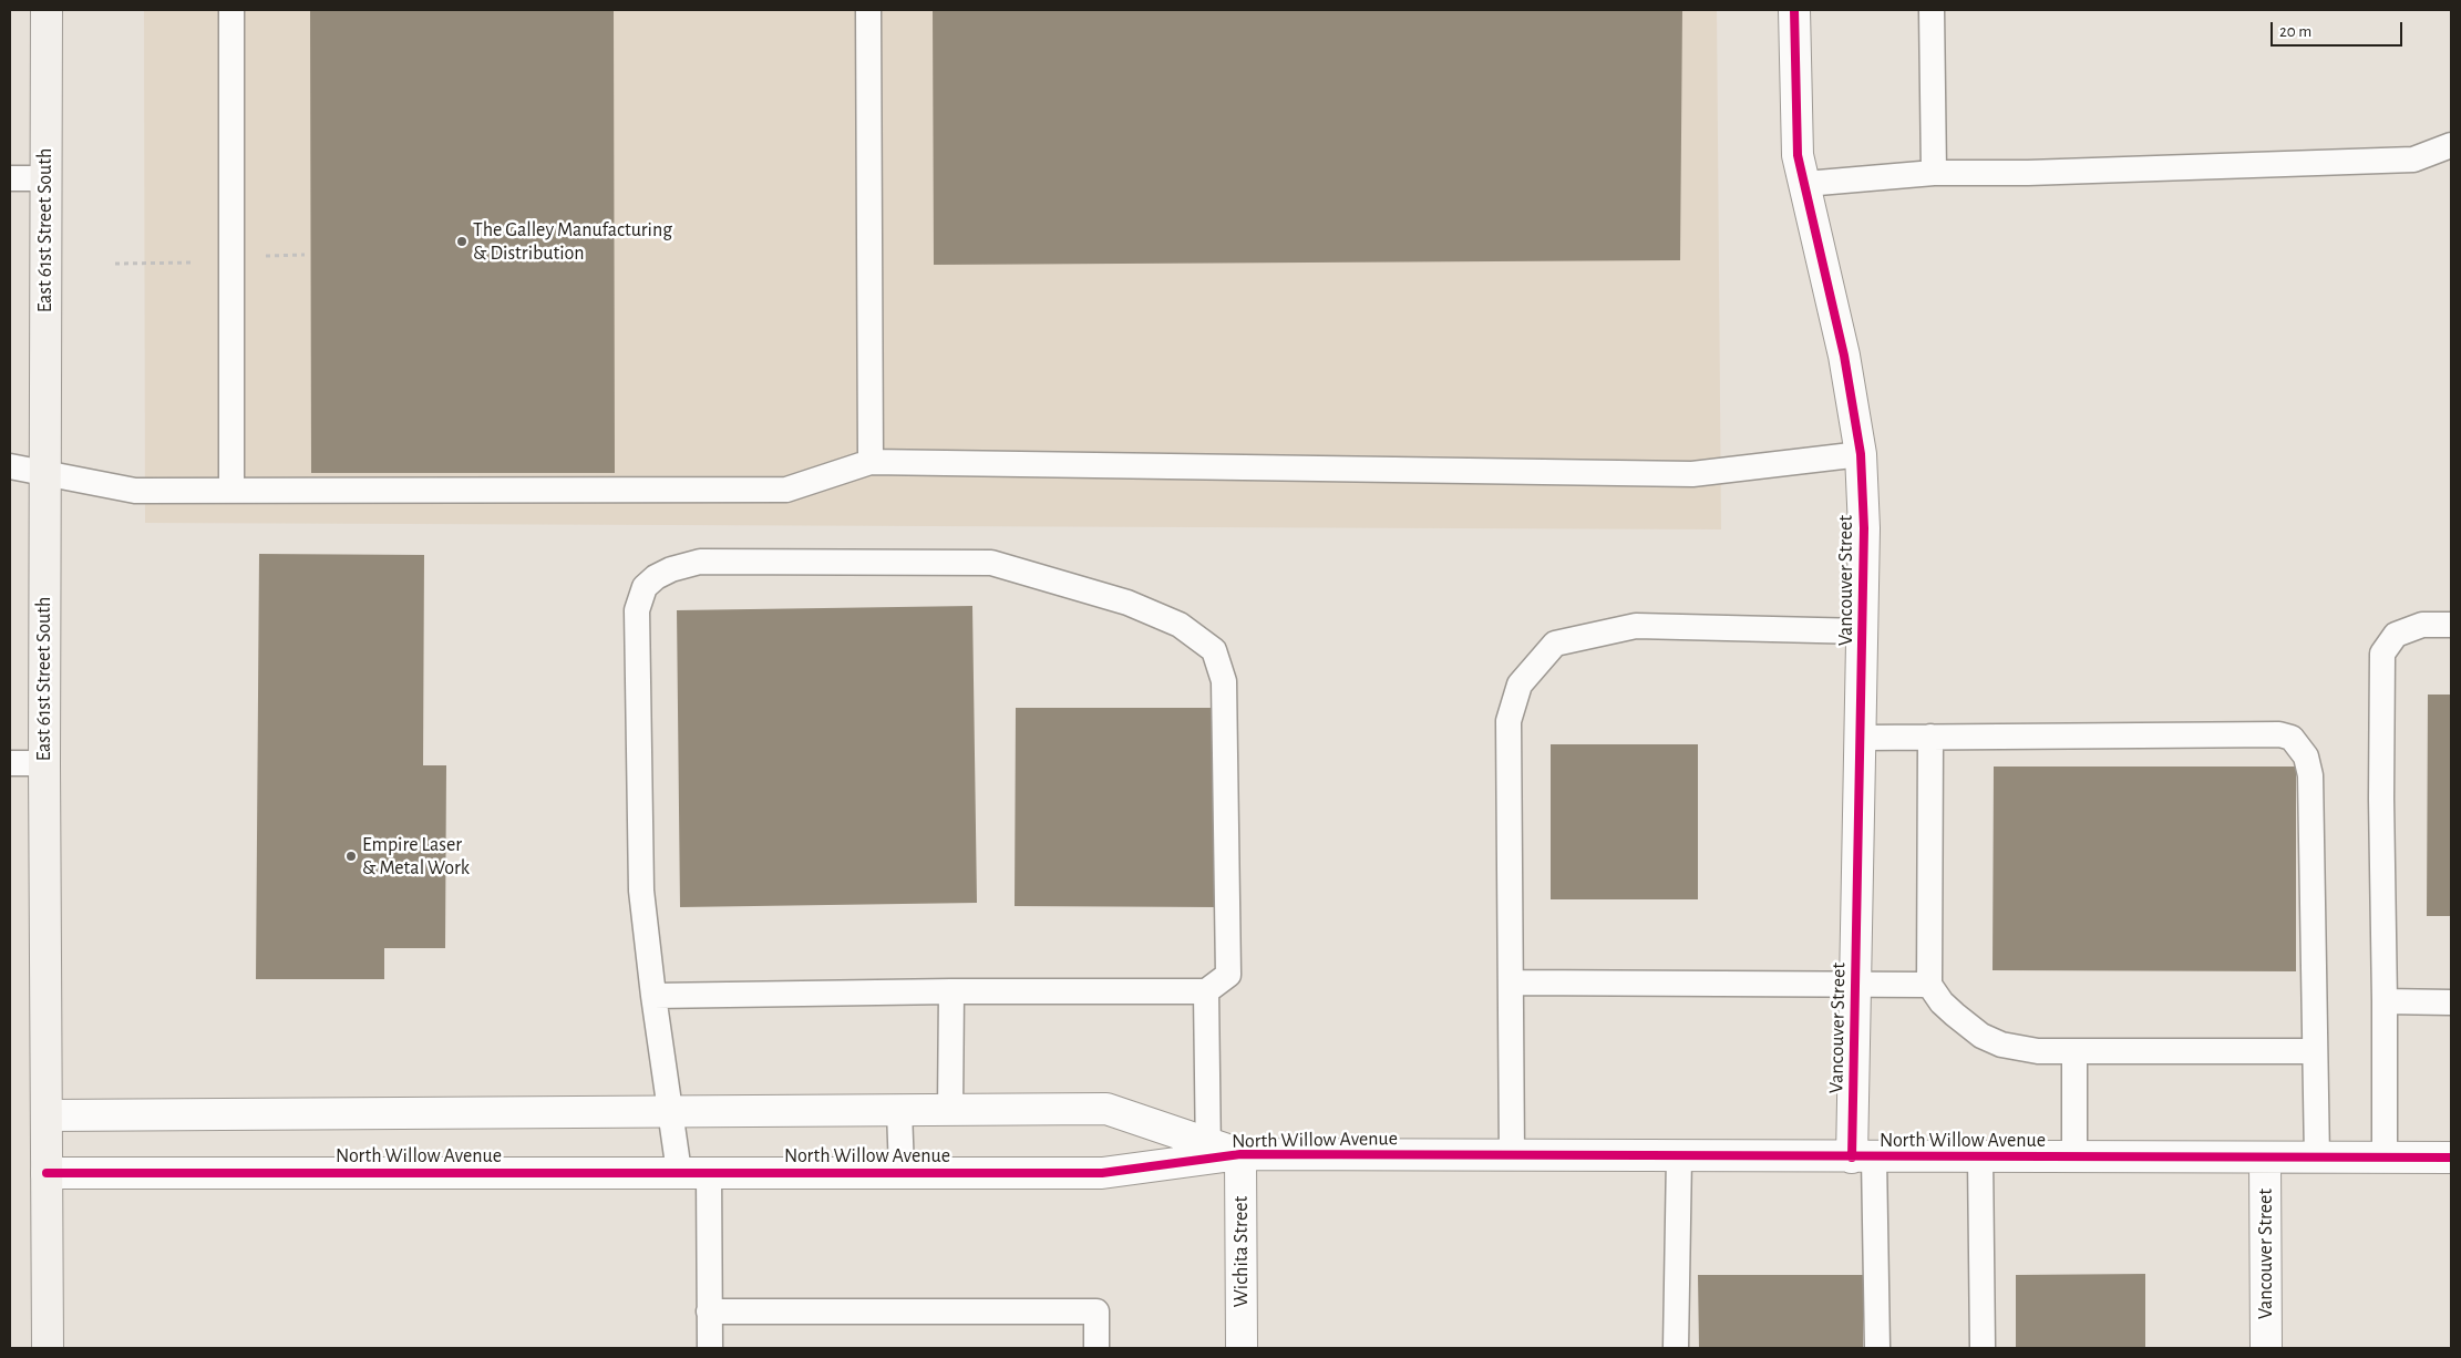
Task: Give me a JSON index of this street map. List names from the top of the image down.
{
  "streets": {
    "main road": ["East 61st Street South"],
    "street": ["Vancouver Street", "North Willow Avenue", "Wichita Street"]
  },
  "crossings": [
    ["East 61st Street South", "North Willow Avenue"],
    ["Vancouver Street", "North Willow Avenue"],
    ["North Willow Avenue", "Wichita Street"]
  ],
  "places": ["The Galley Manufacturing & Distribution", "Empire Laser & Metal Work"],
  "scale_bar": "20 m"
}
